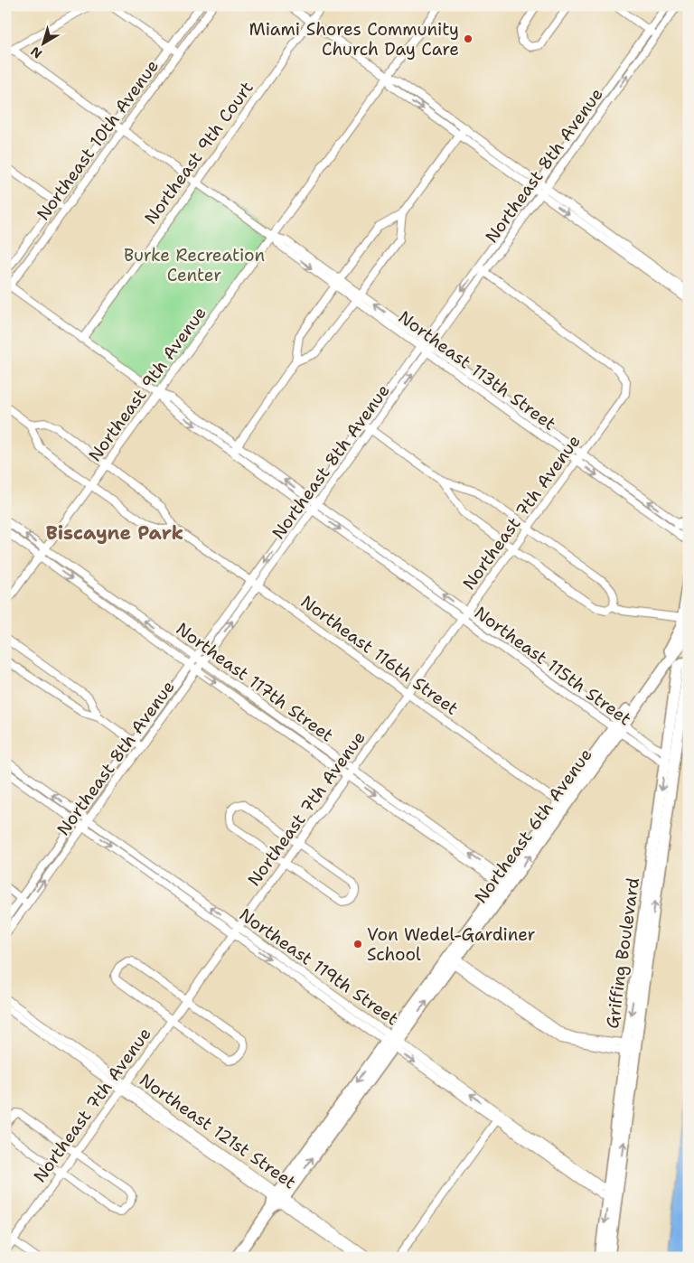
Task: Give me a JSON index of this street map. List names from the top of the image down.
{
  "streets": {
    "main road": ["Northeast 6th Avenue", "Griffing Boulevard"],
    "street": [
      "Northeast 10th Avenue",
      "Northeast 9th Court",
      "Northeast 8th Avenue",
      "Northeast 113th Street",
      "Northeast 9th Avenue",
      "Northeast 7th Avenue",
      "Northeast 116th Street",
      "Northeast 115th Street",
      "Northeast 117th Street",
      "Northeast 119th Street",
      "Northeast 121st Street"
    ]
  },
  "crossings": [
    ["Northeast 10th Avenue", "Northeast 113th Street"],
    ["Northeast 10th Avenue", "Northeast 115th Street"],
    ["Northeast 9th Court", "Northeast 113th Street"],
    ["Northeast 9th Court", "Northeast 115th Street"],
    ["Northeast 8th Avenue", "Northeast 113th Street"],
    ["Northeast 8th Avenue", "Northeast 7th Avenue"],
    ["Northeast 8th Avenue", "Northeast 116th Street"],
    ["Northeast 8th Avenue", "Northeast 115th Street"],
    ["Northeast 8th Avenue", "Northeast 117th Street"],
    ["Northeast 8th Avenue", "Northeast 119th Street"],
    ["Northeast 113th Street", "Northeast 9th Avenue"],
    ["Northeast 113th Street", "Northeast 7th Avenue"],
    ["Northeast 9th Avenue", "Northeast 116th Street"],
    ["Northeast 9th Avenue", "Northeast 115th Street"],
    ["Northeast 9th Avenue", "Northeast 117th Street"],
    ["Northeast 7th Avenue", "Northeast 116th Street"],
    ["Northeast 7th Avenue", "Northeast 115th Street"],
    ["Northeast 7th Avenue", "Northeast 117th Street"],
    ["Northeast 7th Avenue", "Northeast 119th Street"],
    ["Northeast 7th Avenue", "Northeast 121st Street"],
    ["Northeast 116th Street", "Northeast 6th Avenue"],
    ["Northeast 115th Street", "Northeast 6th Avenue"],
    ["Northeast 115th Street", "Griffing Boulevard"],
    ["Northeast 117th Street", "Northeast 6th Avenue"],
    ["Northeast 6th Avenue", "Northeast 119th Street"],
    ["Northeast 6th Avenue", "Northeast 121st Street"],
    ["Griffing Boulevard", "Northeast 119th Street"]
  ],
  "districts": ["Biscayne Park"],
  "parks": ["Burke Recreation Center"],
  "places": ["Miami Shores Community Church Day Care", "Von Wedel-Gardiner School"],
  "north": "bottom left"
}
